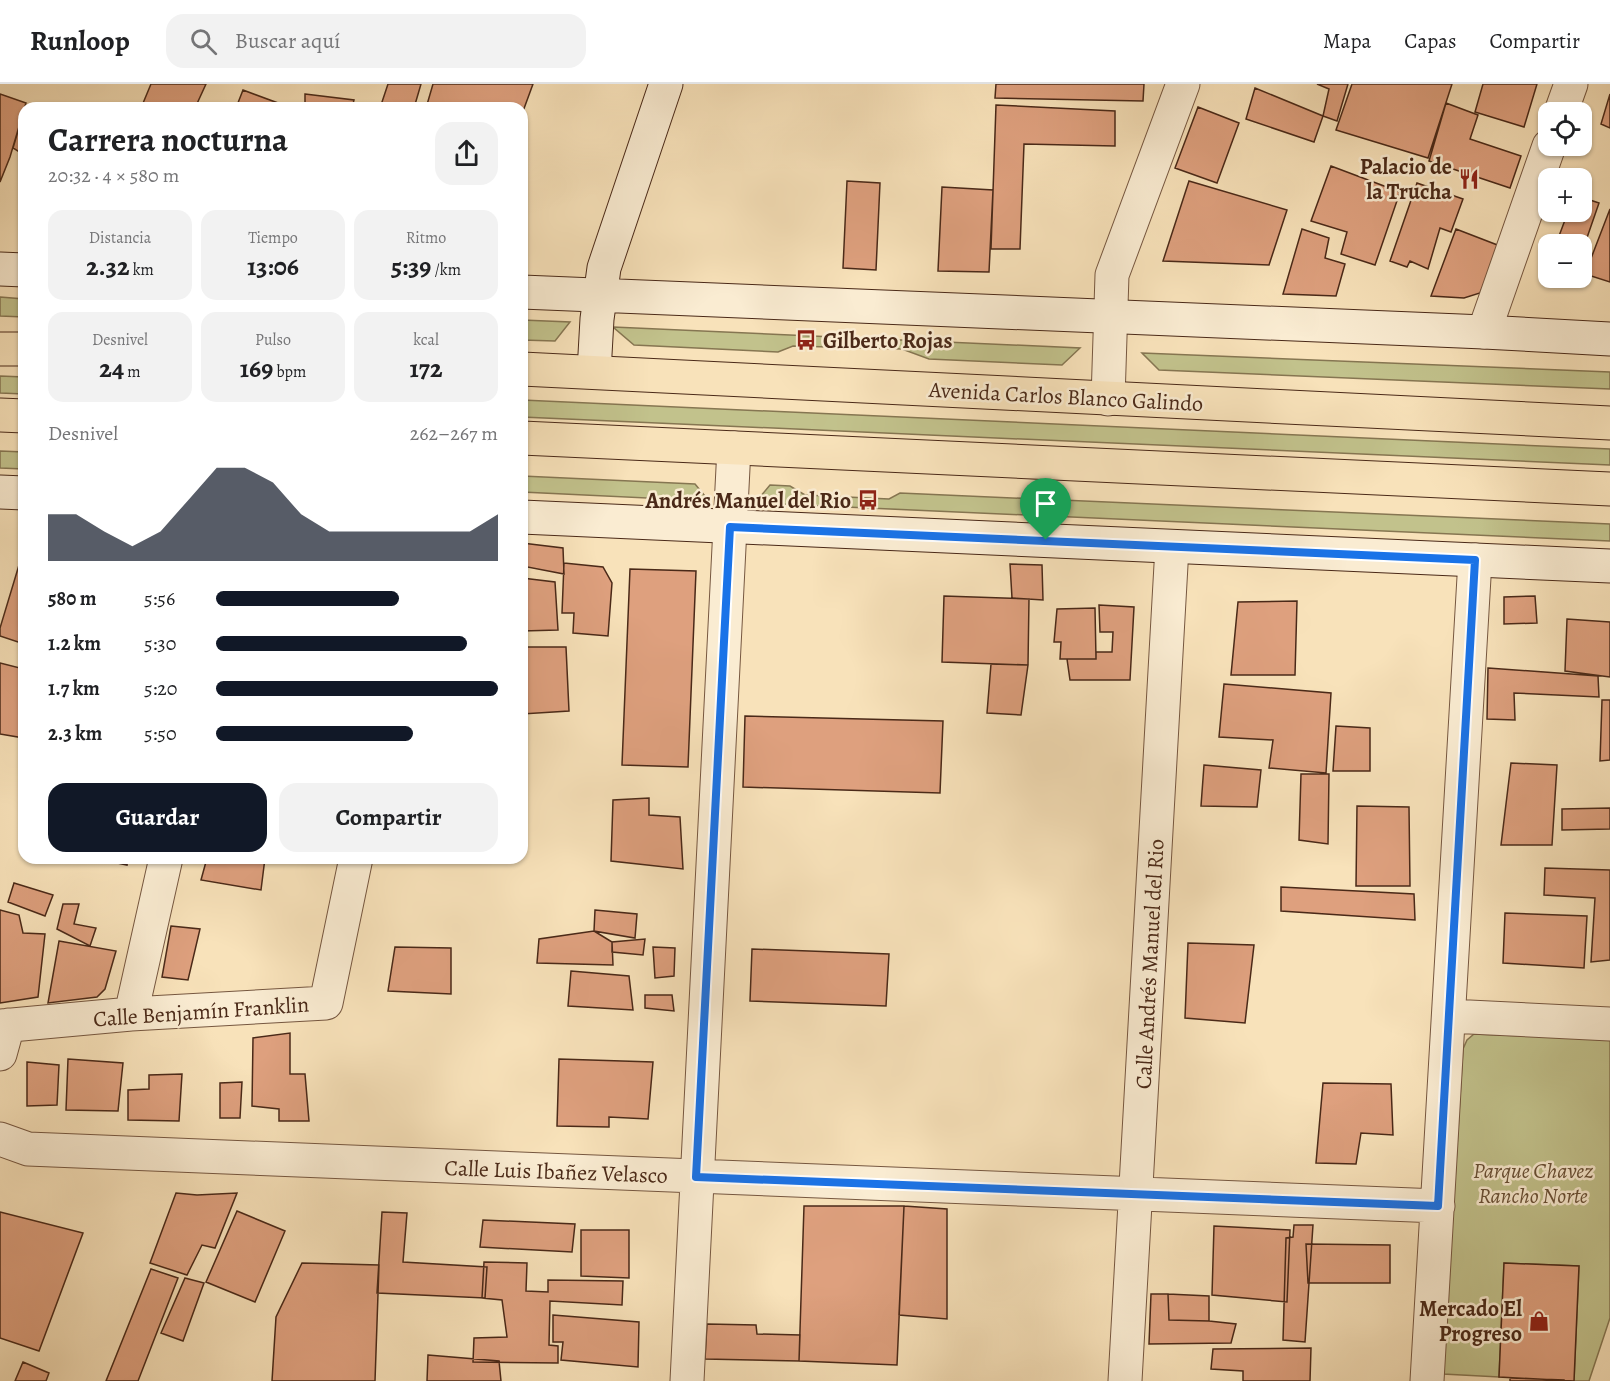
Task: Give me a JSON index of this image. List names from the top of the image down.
{
  "streets": {
    "highway": ["Avenida Carlos Blanco Galindo"],
    "street": ["Calle Andrés Manuel del Rio", "Calle Benjamín Franklin", "Calle Luis Ibañez Velasco"]
  },
  "crossings": [
    ["Calle Andrés Manuel del Rio", "Calle Luis Ibañez Velasco"]
  ],
  "parks": ["Parque Chavez Rancho Norte"],
  "places": {
    "restaurant": ["Palacio de la Trucha"],
    "bus stop": ["Gilberto Rojas", "Andrés Manuel del Rio"],
    "shop": ["Mercado El Progreso"]
  },
  "page": {
    "header": "Runloop",
    "search": "Buscar aquí",
    "nav": ["Mapa", "Capas", "Compartir"],
    "map_buttons": ["+", "−"],
    "heading": ["Carrera nocturna", "20:32 · 4 × 580 m"],
    "stats": [
      ["Distancia", "2.32 km"],
      ["Tiempo", "13:06"],
      ["Ritmo", "5:39 /km"],
      ["Desnivel", "24 m"],
      ["Pulso", "169 bpm"],
      ["kcal", "172"]
    ],
    "chart": ["Desnivel", "262–267 m"],
    "list": [
      {
        "name": "580 m",
        "note": "5:56"
      },
      {
        "name": "1.2 km",
        "note": "5:30"
      },
      {
        "name": "1.7 km",
        "note": "5:20"
      },
      {
        "name": "2.3 km",
        "note": "5:50"
      }
    ],
    "buttons": ["Guardar", "Compartir"]
  }
}
